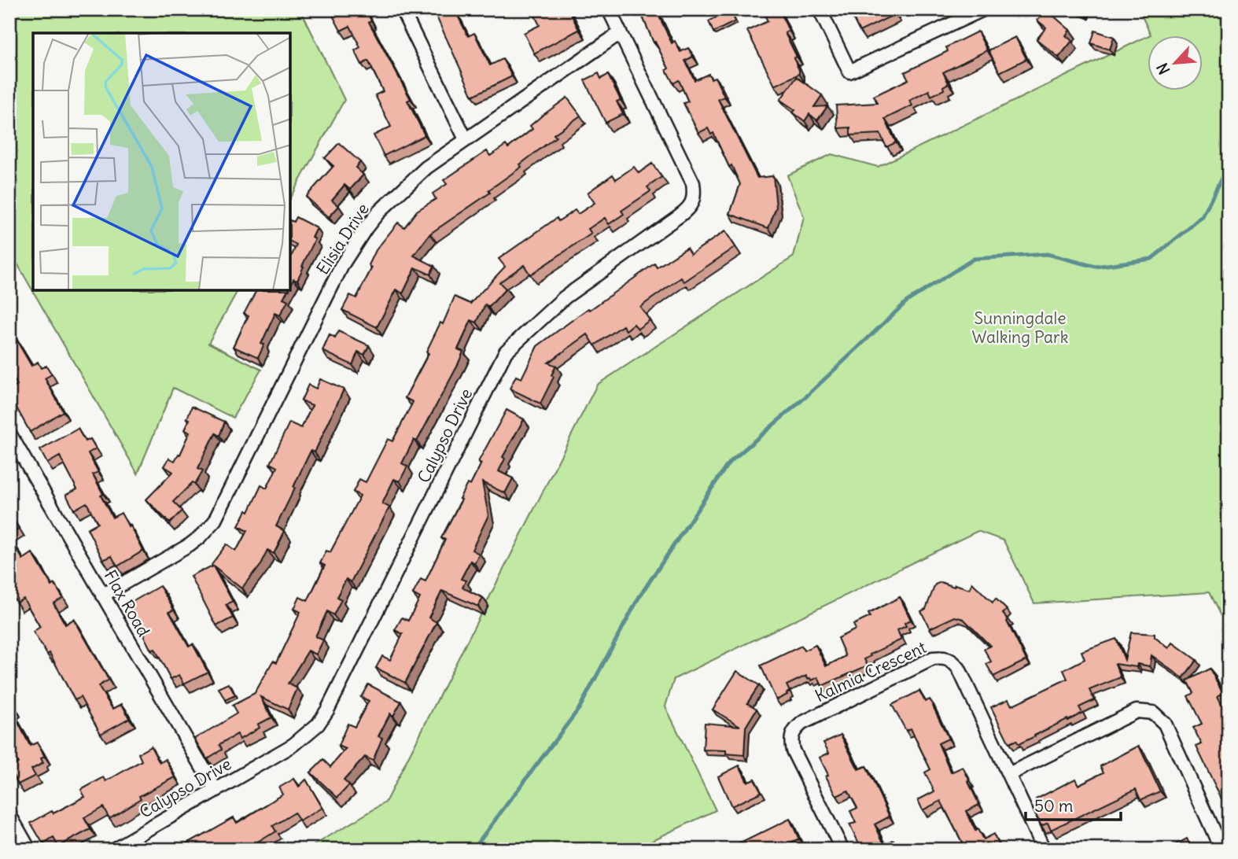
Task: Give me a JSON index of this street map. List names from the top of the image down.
{
  "streets": {
    "street": [
      "Elisia Drive",
      "Calypso Drive",
      "Flax Road",
      "Kalmia Crescent"
    ]
  },
  "crossings": [
    ["Elisia Drive", "Calypso Drive"],
    ["Elisia Drive", "Flax Road"],
    ["Calypso Drive", "Flax Road"]
  ],
  "parks": ["Sunningdale Walking Park"],
  "scale_bar": "50 m",
  "north": "bottom left"
}
